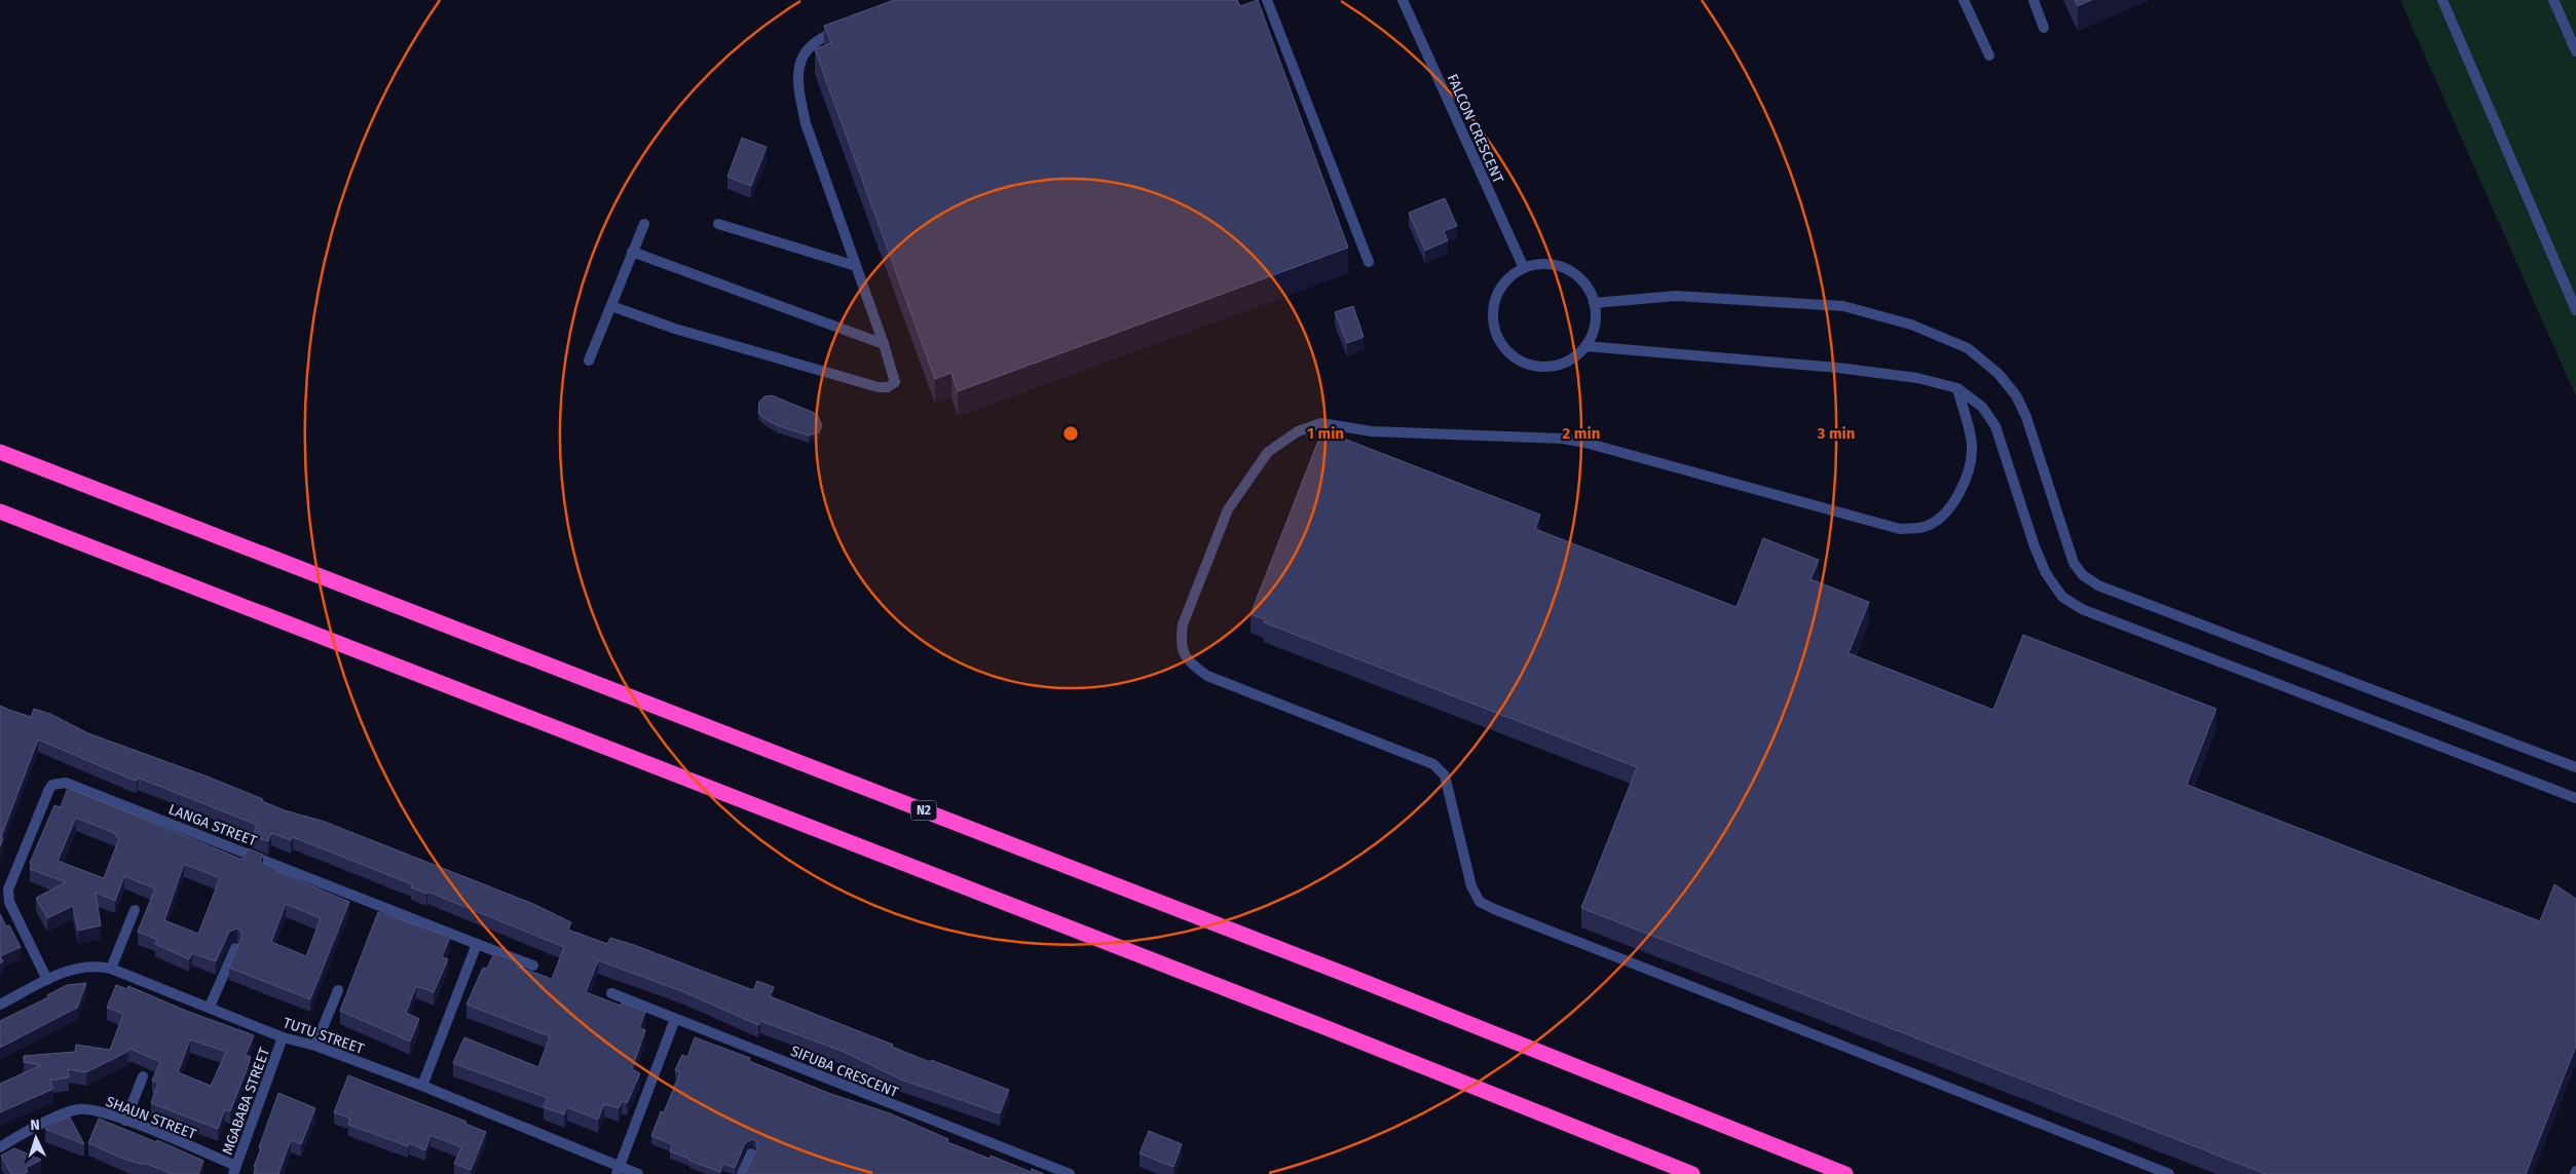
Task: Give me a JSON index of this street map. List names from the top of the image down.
{
  "streets": {
    "highway": ["N2"],
    "street": [
      "FALCON CRESCENT",
      "LANGA STREET",
      "TUTU STREET",
      "SIFUBA CRESCENT",
      "MGABABA STREET",
      "SHAUN STREET"
    ]
  },
  "crossings": [
    ["LANGA STREET", "TUTU STREET"],
    ["TUTU STREET", "MGABABA STREET"],
    ["MGABABA STREET", "SHAUN STREET"]
  ],
  "north": "top",
  "rings": ["1 min", "2 min", "3 min"]
}
